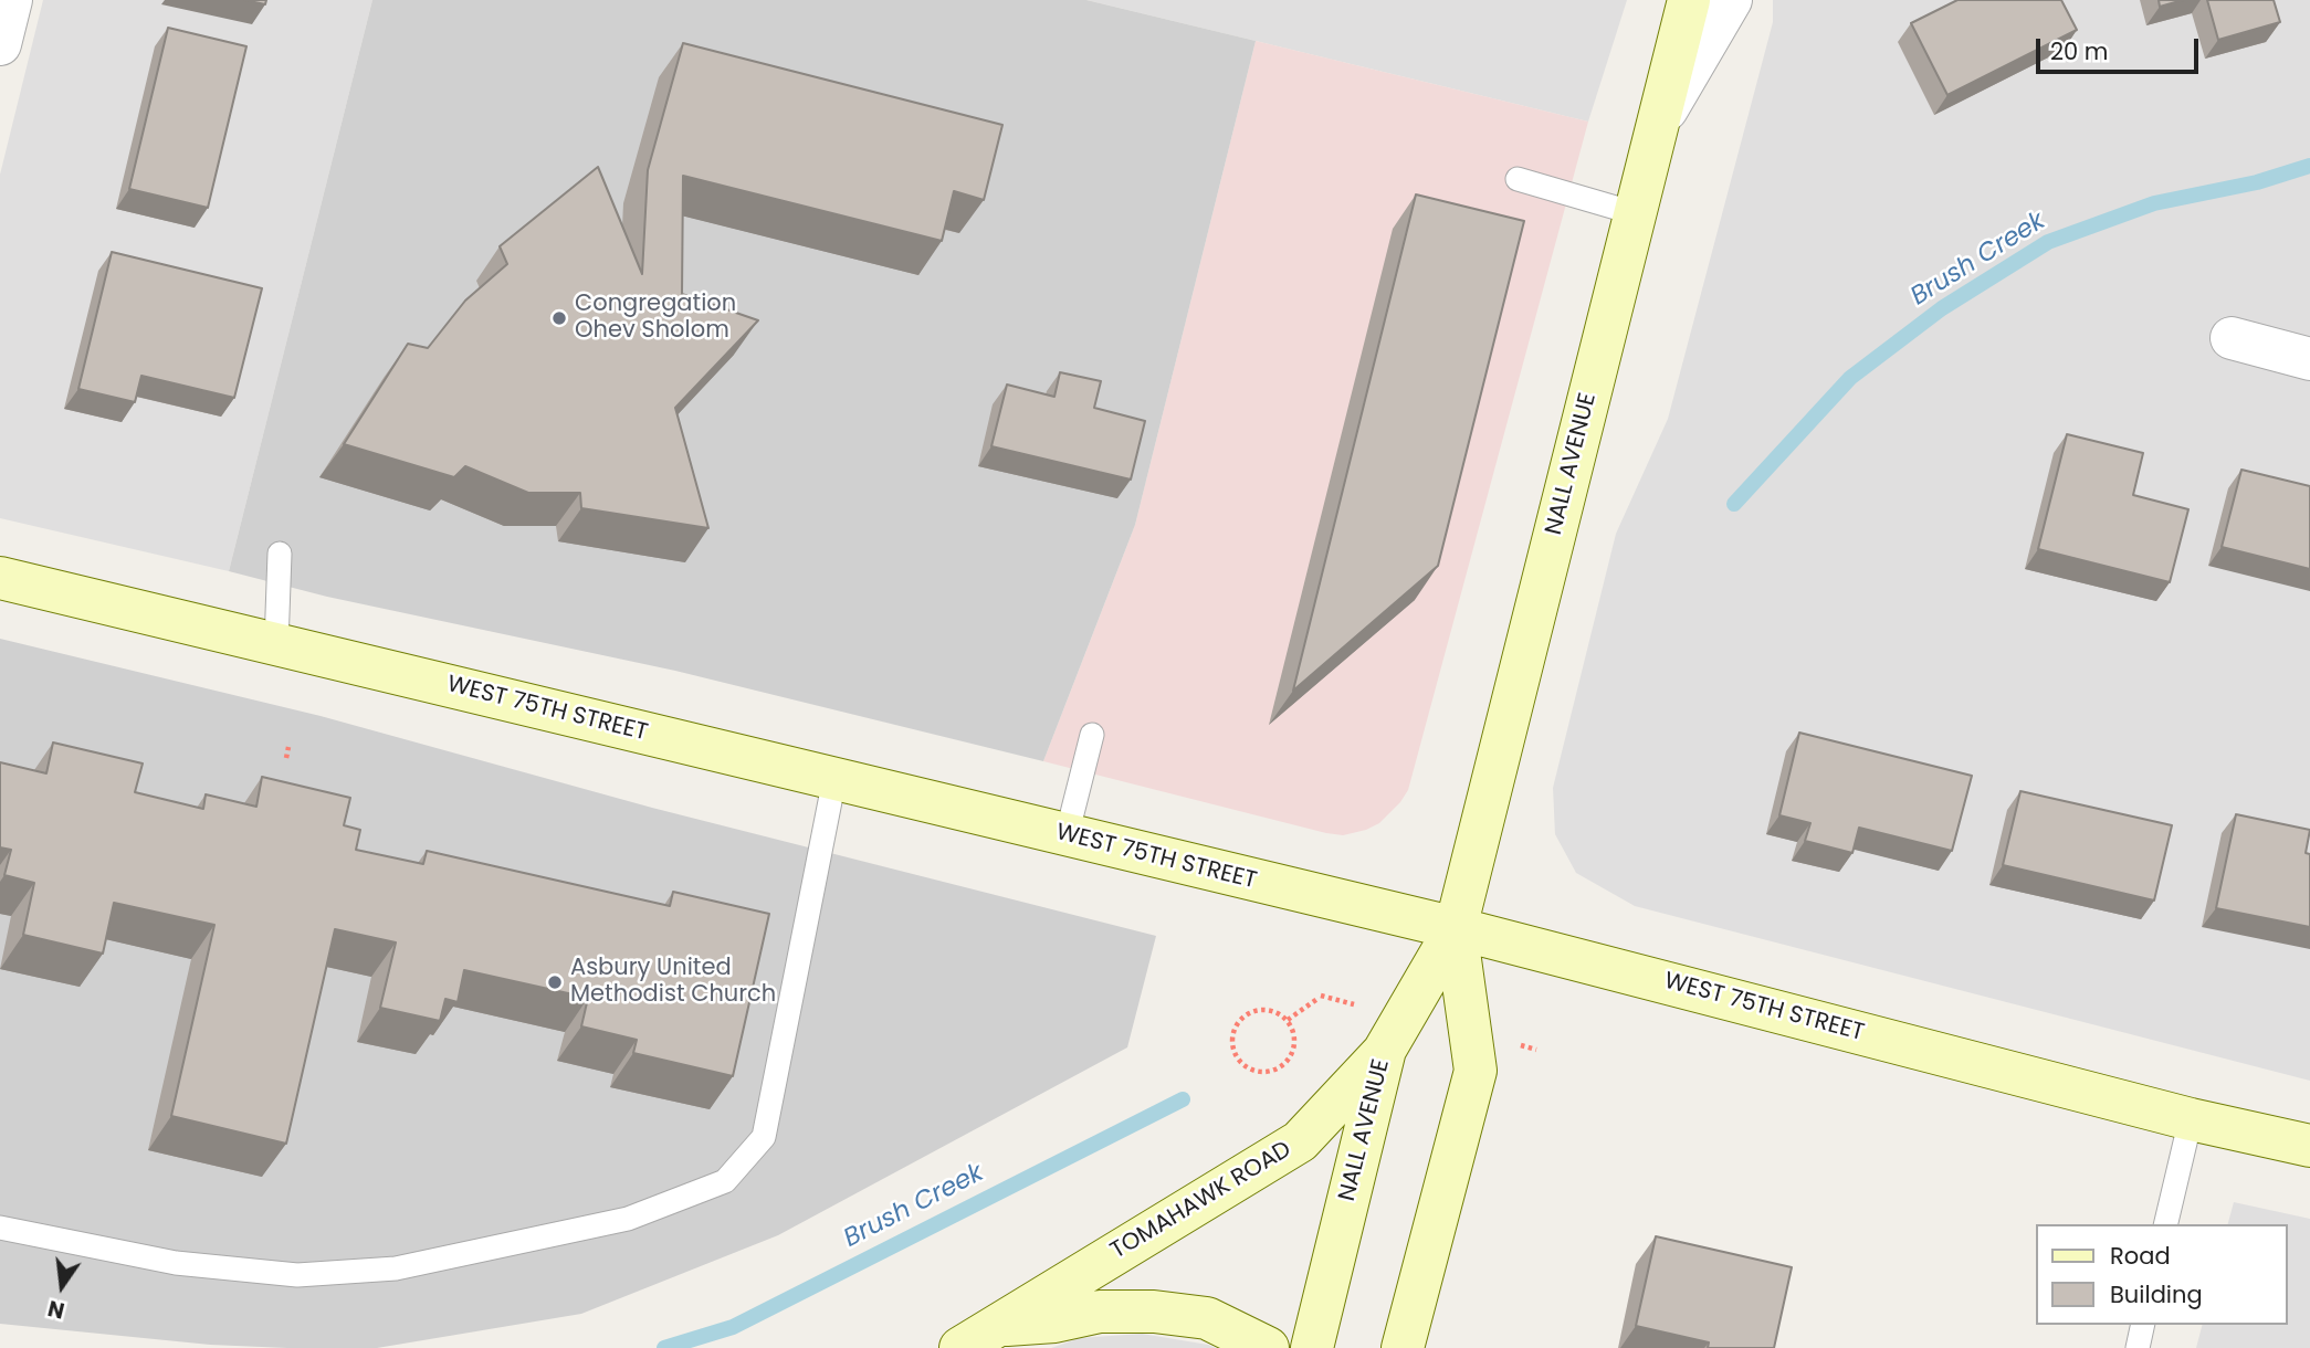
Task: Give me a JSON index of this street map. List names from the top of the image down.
{
  "streets": {
    "main road": ["NALL AVENUE", "WEST 75TH STREET", "TOMAHAWK ROAD"]
  },
  "crossings": [
    ["NALL AVENUE", "WEST 75TH STREET"],
    ["NALL AVENUE", "TOMAHAWK ROAD"]
  ],
  "water": ["Brush Creek"],
  "places": ["Congregation Ohev Sholom", "Asbury United Methodist Church"],
  "legend": ["Road", "Building"],
  "scale_bar": "20 m",
  "north": "bottom"
}
